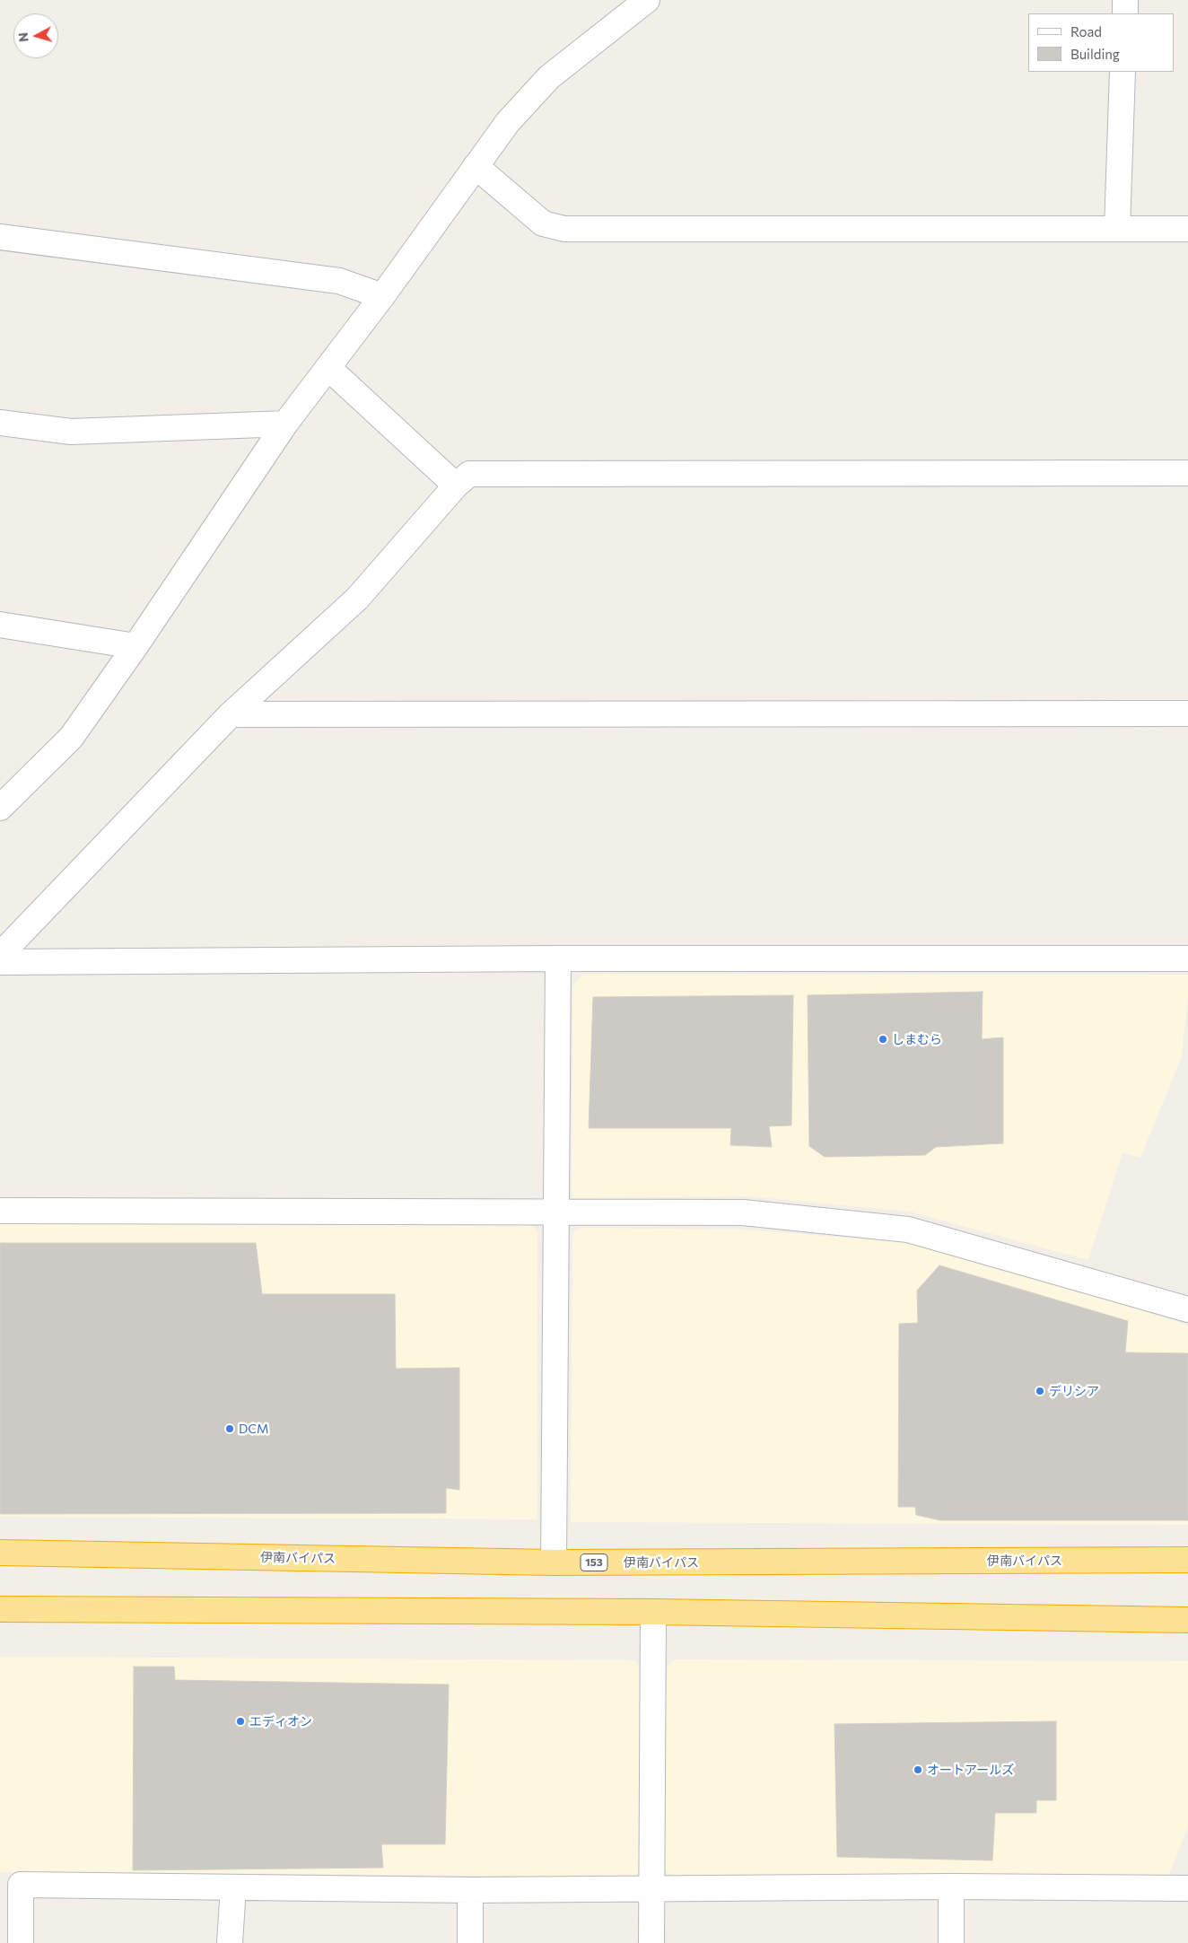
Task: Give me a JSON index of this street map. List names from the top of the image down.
{
  "streets": {
    "highway": ["伊南バイパス", "153"]
  },
  "places": [
    "しまむら",
    "デリシア",
    "DCM",
    "エディオン",
    "オートアールズ"
  ],
  "legend": ["Road", "Building"],
  "north": "left"
}
